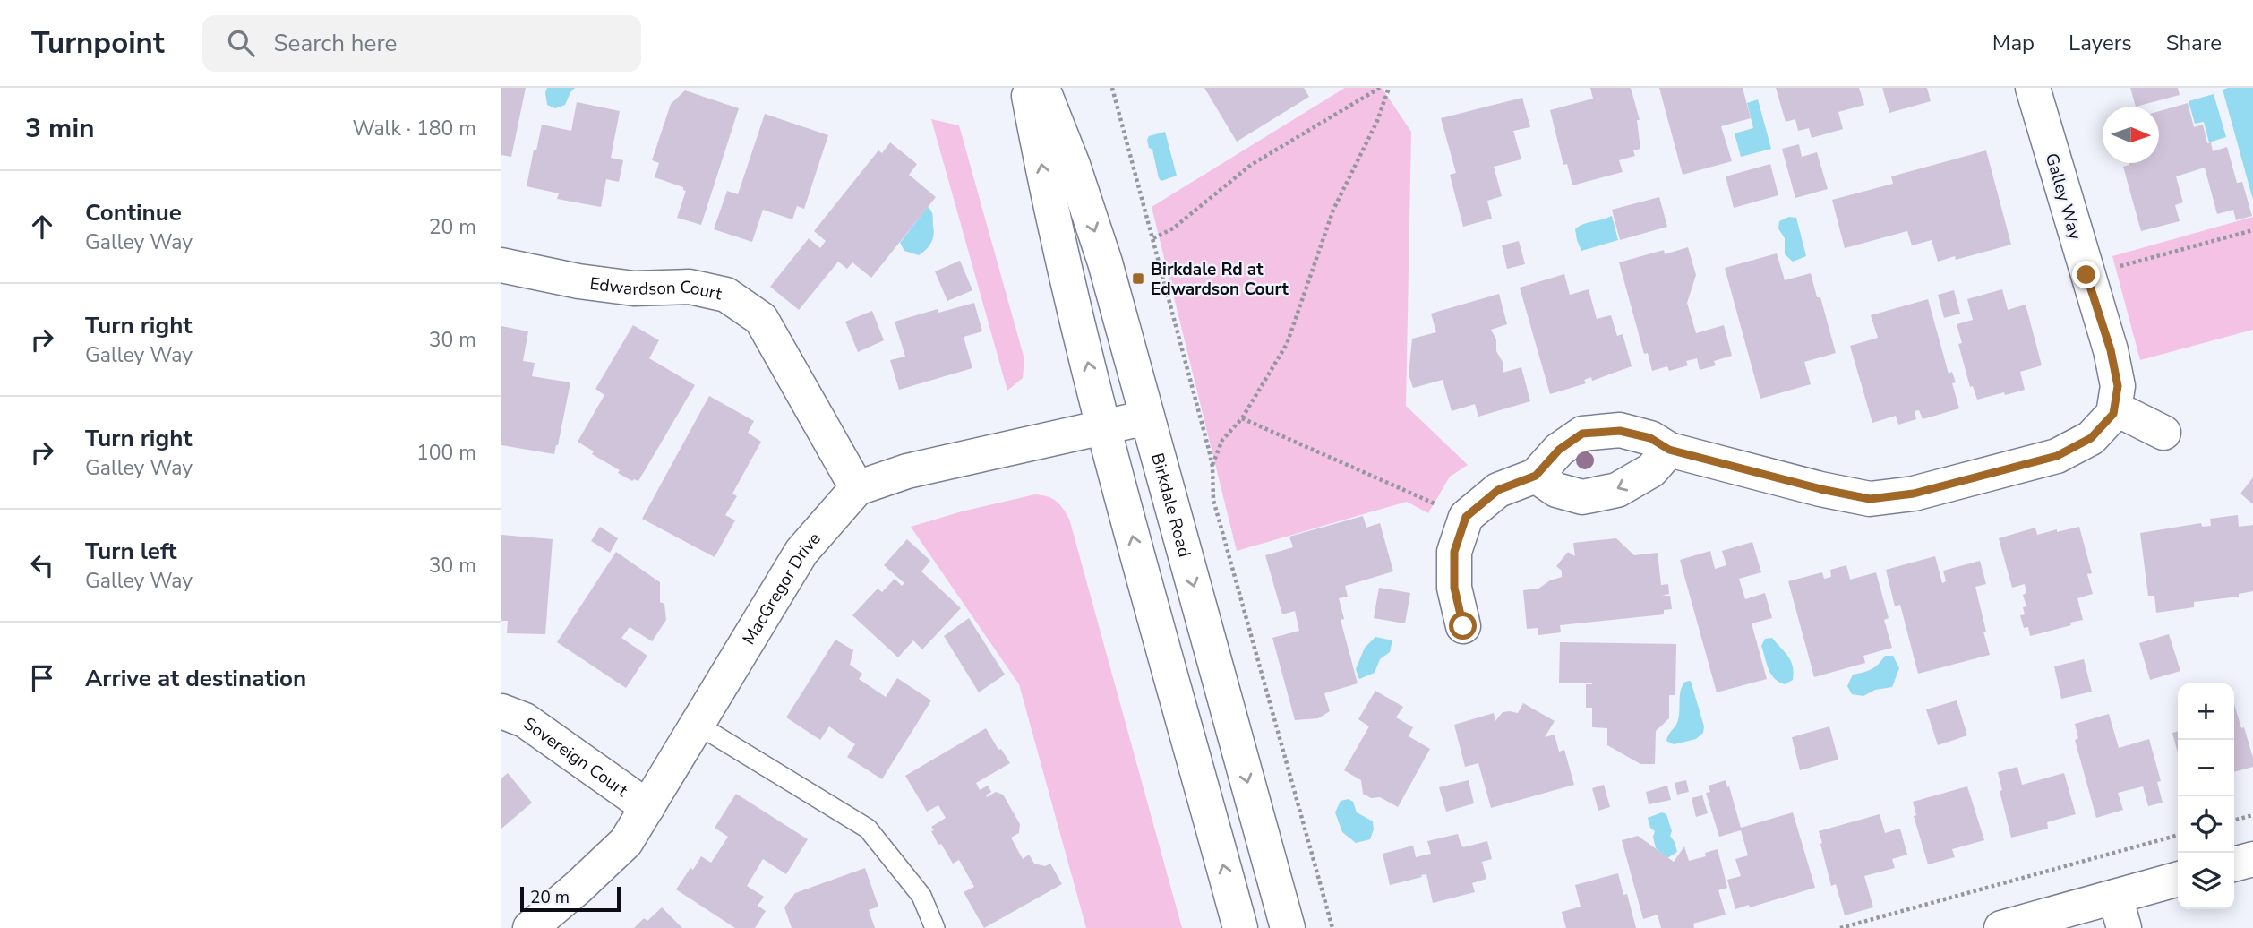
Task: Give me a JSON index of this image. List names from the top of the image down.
{
  "streets": {
    "street": [
      "Galley Way",
      "Edwardson Court",
      "Birkdale Road",
      "MacGregor Drive",
      "Sovereign Court"
    ]
  },
  "crossings": [
    ["Edwardson Court", "MacGregor Drive"],
    ["MacGregor Drive", "Sovereign Court"]
  ],
  "places": {
    "transit": ["Birkdale Rd at Edwardson Court"]
  },
  "scale_bar": "20 m",
  "north": "right",
  "page": {
    "header": "Turnpoint",
    "search": "Search here",
    "nav": ["Map", "Layers", "Share"],
    "heading": ["3 min", "Walk · 180 m"],
    "list": [
      ["Continue", "Galley Way", "20 m"],
      ["Turn right", "Galley Way", "30 m"],
      ["Turn right", "Galley Way", "100 m"],
      ["Turn left", "Galley Way", "30 m"],
      "Arrive at destination"
    ],
    "map_buttons": ["+", "−"],
    "scale": "20 m"
  }
}
